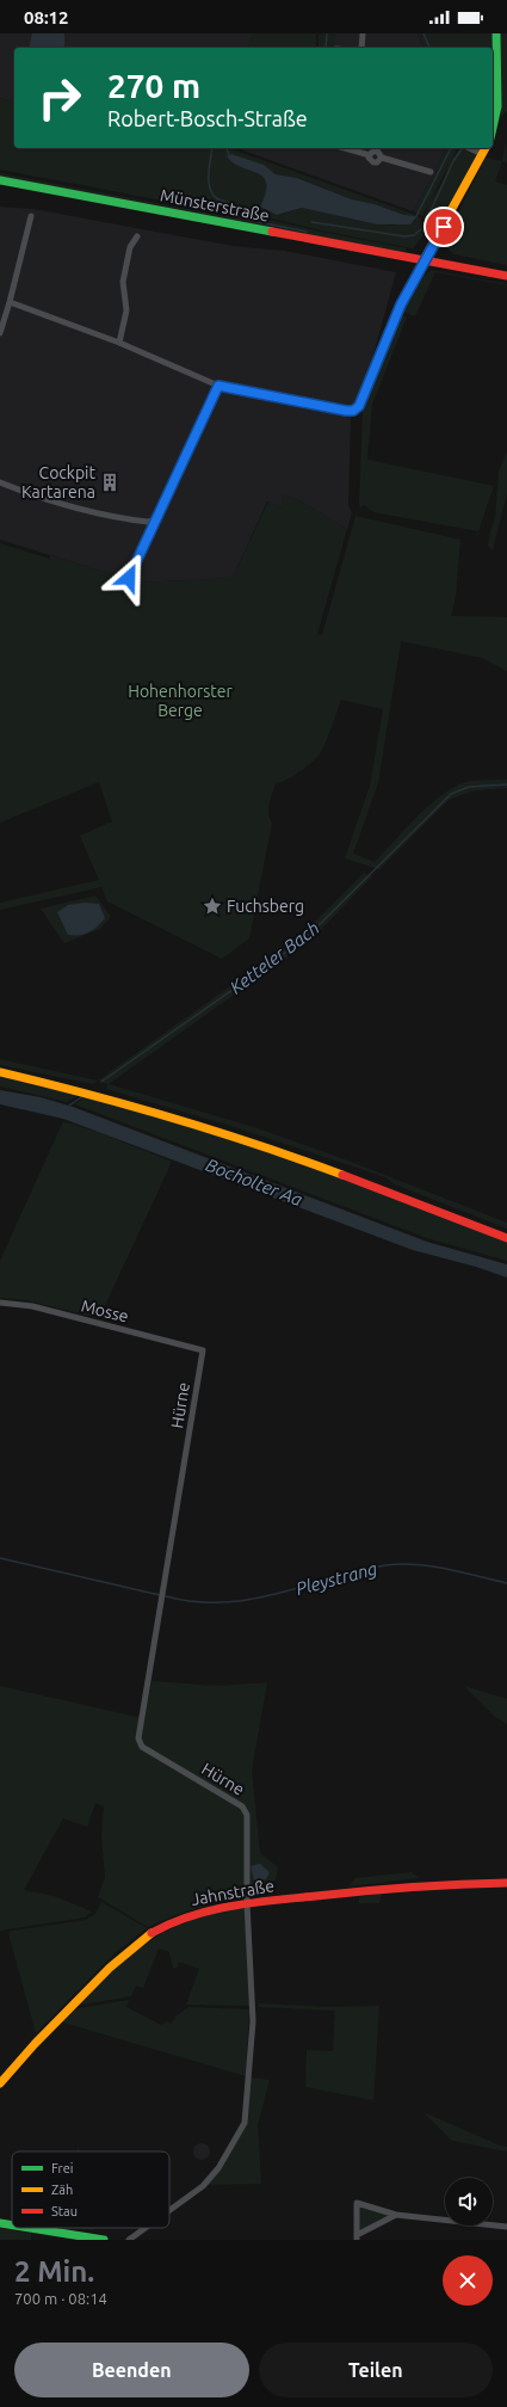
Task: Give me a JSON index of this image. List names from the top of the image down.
{
  "streets": {
    "main road": ["Münsterstraße", "Jahnstraße"],
    "street": ["Mosse", "Hürne"]
  },
  "crossings": [
    ["Mosse", "Hürne"],
    ["Hürne", "Jahnstraße"]
  ],
  "water": ["Ketteler Bach", "Bocholter Aa", "Pleystrang"],
  "parks": ["Hohenhorster Berge"],
  "places": {
    "building": ["Cockpit Kartarena"],
    "place": ["Fuchsberg"]
  },
  "legend": ["Frei", "Zäh", "Stau"],
  "page": {
    "status": "08:12",
    "turn": ["270 m", "Robert-Bosch-Straße"],
    "heading": ["2 Min.", "700 m · 08:14"],
    "buttons": ["Beenden", "Teilen"]
  }
}
